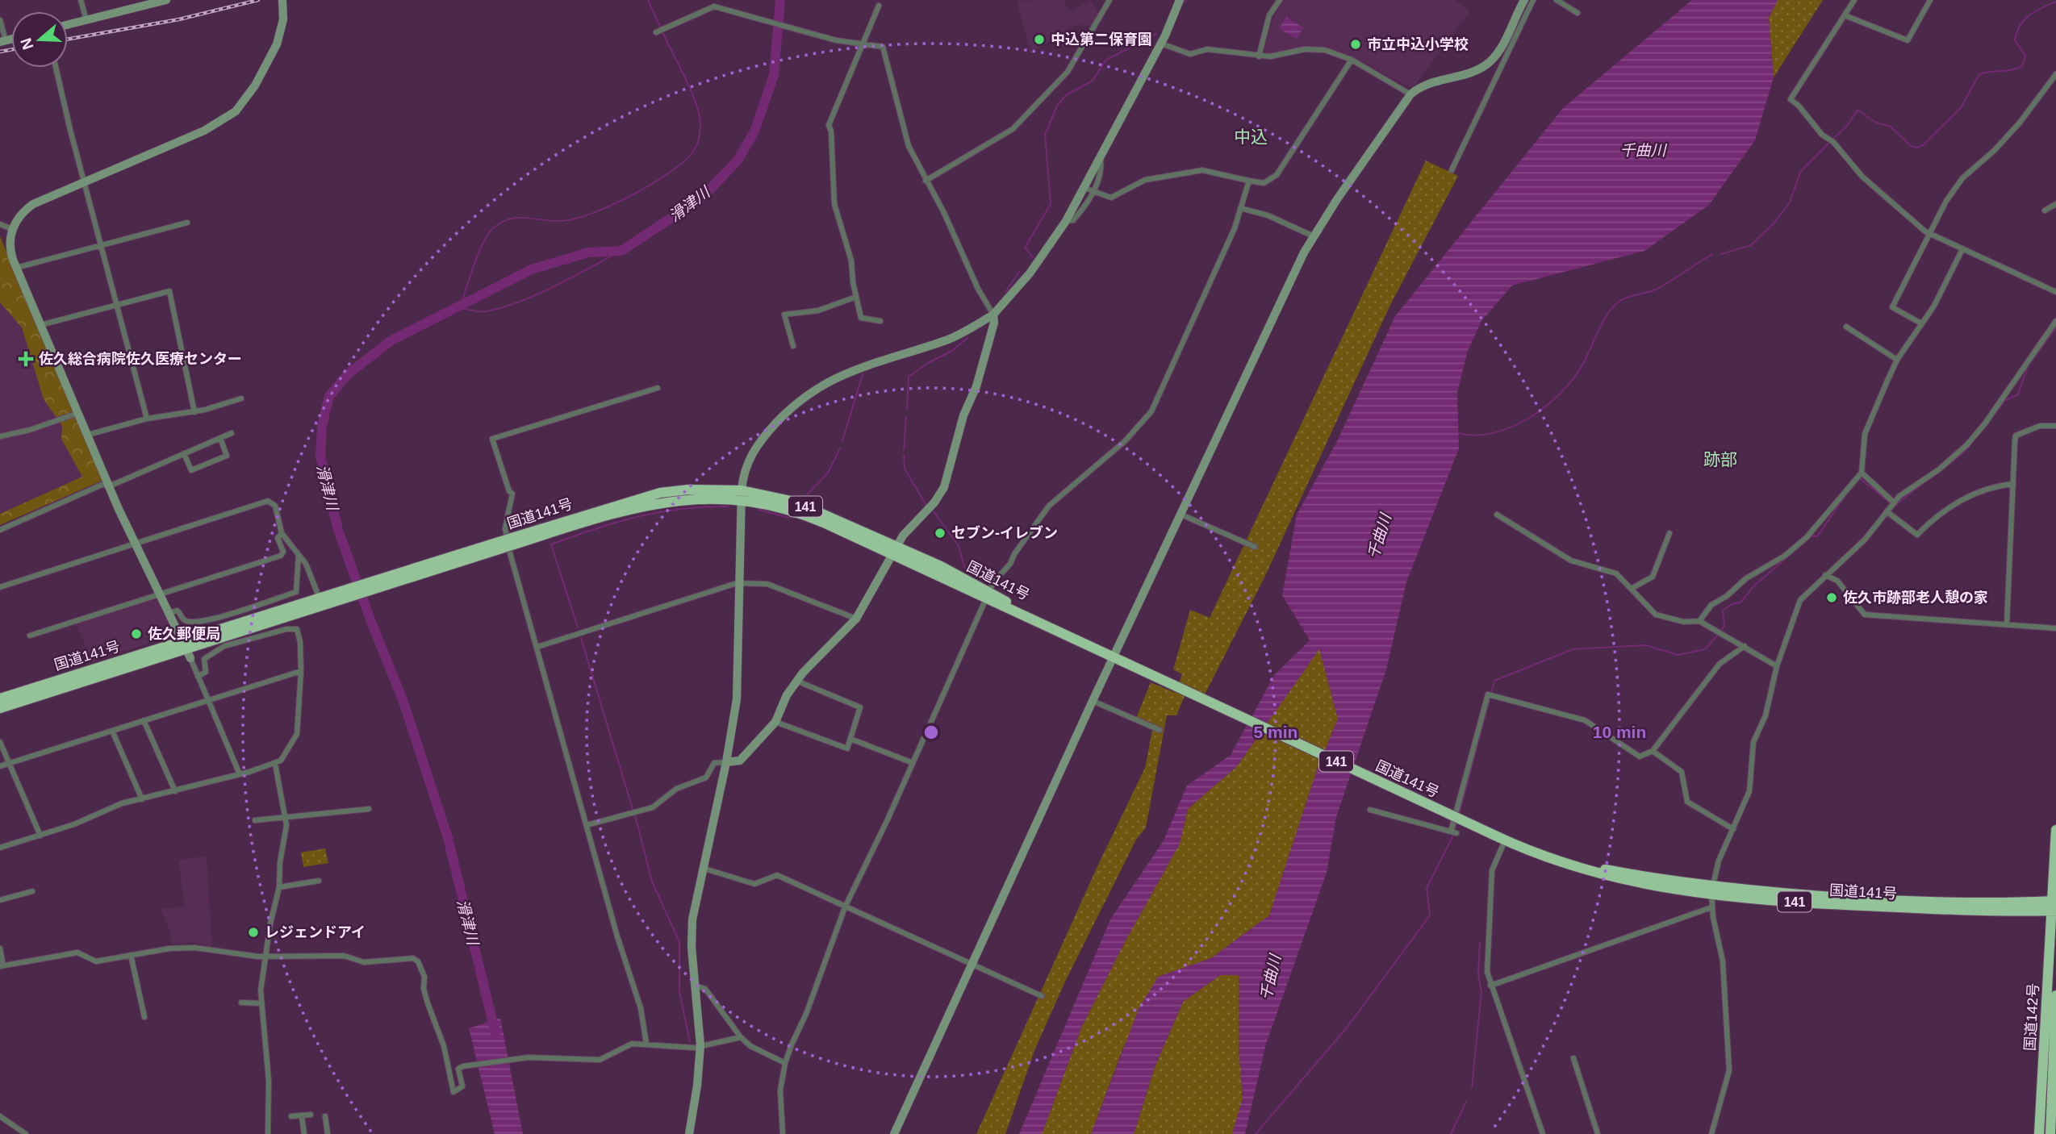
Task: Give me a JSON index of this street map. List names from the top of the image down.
{
  "streets": {
    "highway": ["141", "国道141号", "国道142号"]
  },
  "crossings": [
    ["国道141号", "国道142号"]
  ],
  "districts": ["中込", "跡部"],
  "water": ["千曲川", "滑津川"],
  "places": {
    "other": [
      "中込第二保育園",
      "市立中込小学校",
      "セブン-イレブン",
      "佐久市跡部老人憩の家",
      "佐久郵便局",
      "レジェンドアイ"
    ],
    "health": ["佐久総合病院佐久医療センター"]
  },
  "north": "left",
  "rings": ["5 min", "10 min"]
}
